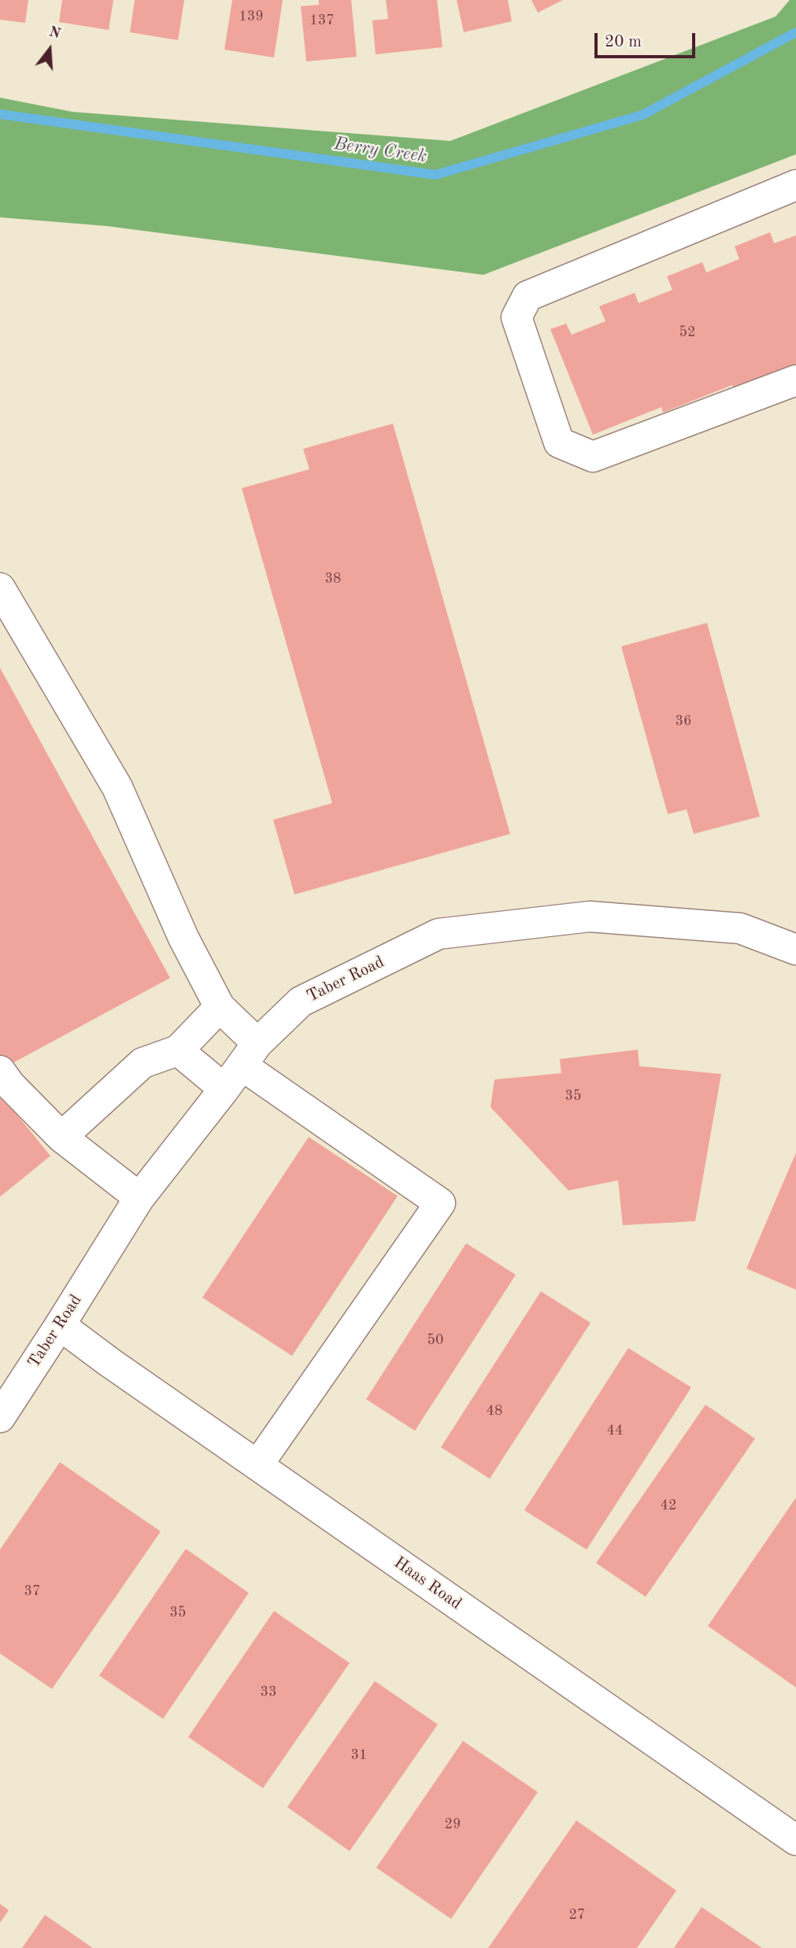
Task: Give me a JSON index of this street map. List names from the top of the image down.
{
  "streets": {
    "street": ["Taber Road", "Haas Road"]
  },
  "crossings": [
    ["Taber Road", "Haas Road"]
  ],
  "water": ["Berry Creek"],
  "house_numbers": [
    "139",
    "137",
    "52",
    "38",
    "36",
    "35",
    "50",
    "48",
    "44",
    "42",
    "37",
    "35",
    "33",
    "31",
    "29",
    "27"
  ],
  "scale_bar": "20 m",
  "north": "top"
}
